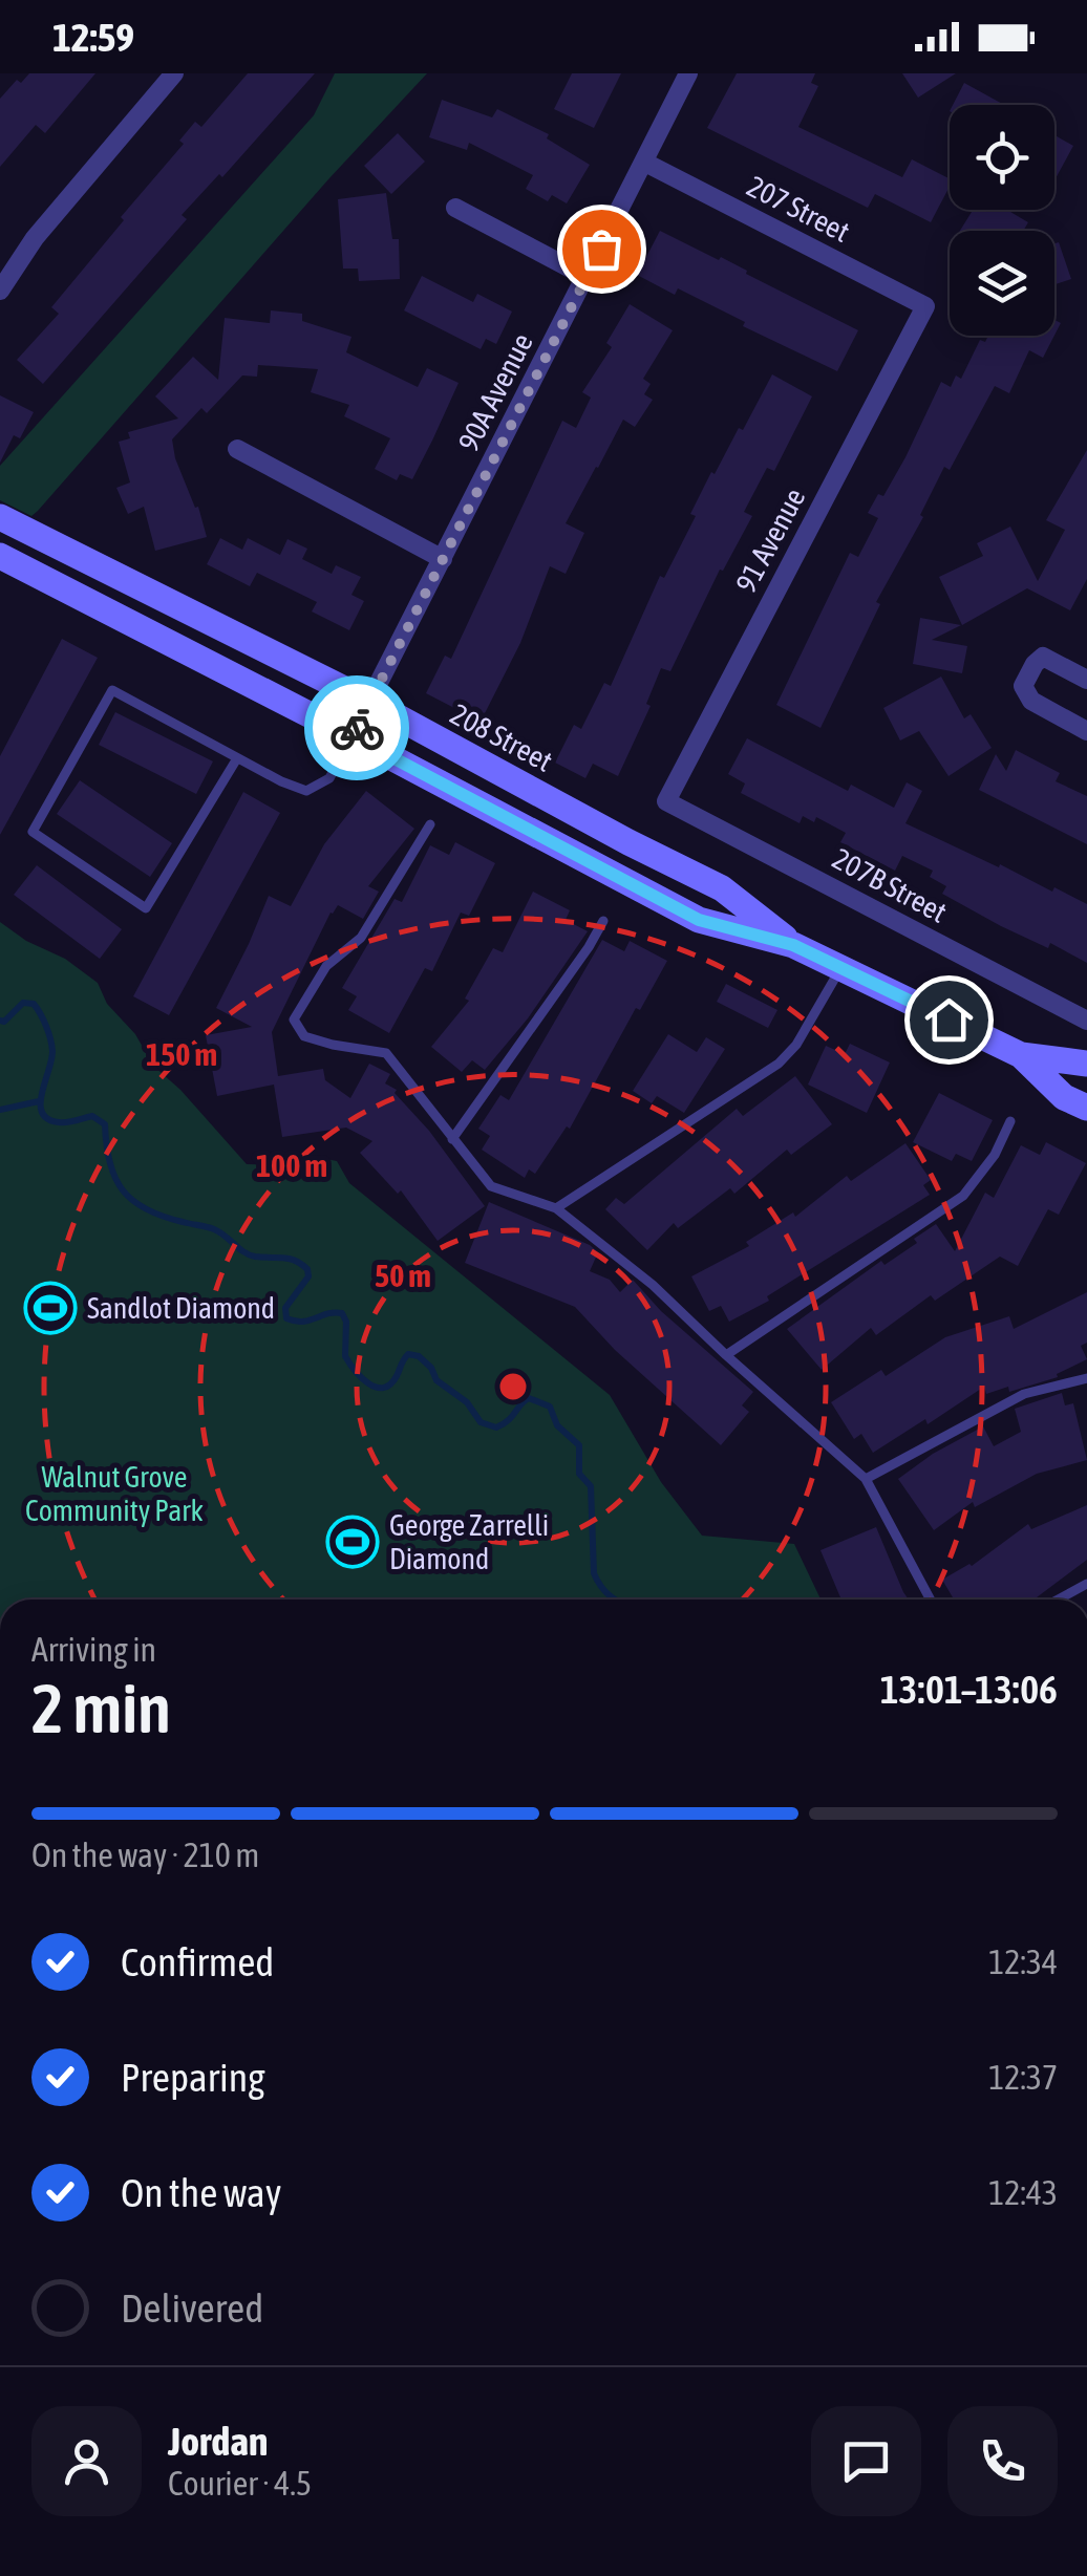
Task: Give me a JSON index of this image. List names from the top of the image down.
{
  "streets": {
    "main road": ["208 Street"],
    "street": [
      "207 Street",
      "90A Avenue",
      "91 Avenue",
      "207B Street"
    ]
  },
  "crossings": [
    ["207 Street", "90A Avenue"],
    ["207 Street", "91 Avenue"],
    ["90A Avenue", "208 Street"],
    ["91 Avenue", "207B Street"]
  ],
  "parks": ["Walnut Grove Community Park"],
  "places": {
    "sports": ["Sandlot Diamond", "George Zarrelli Diamond"]
  },
  "page": {
    "status": "12:59",
    "heading": ["2 min", "Arriving in", "13:01–13:06"],
    "panel": ["Jordan", "Courier · 4.5"],
    "bar": "On the way · 210 m",
    "list": [
      ["Confirmed", "12:34"],
      ["Preparing", "12:37"],
      ["On the way", "12:43"],
      "Delivered"
    ]
  },
  "rings": ["150 m", "100 m", "50 m"]
}
